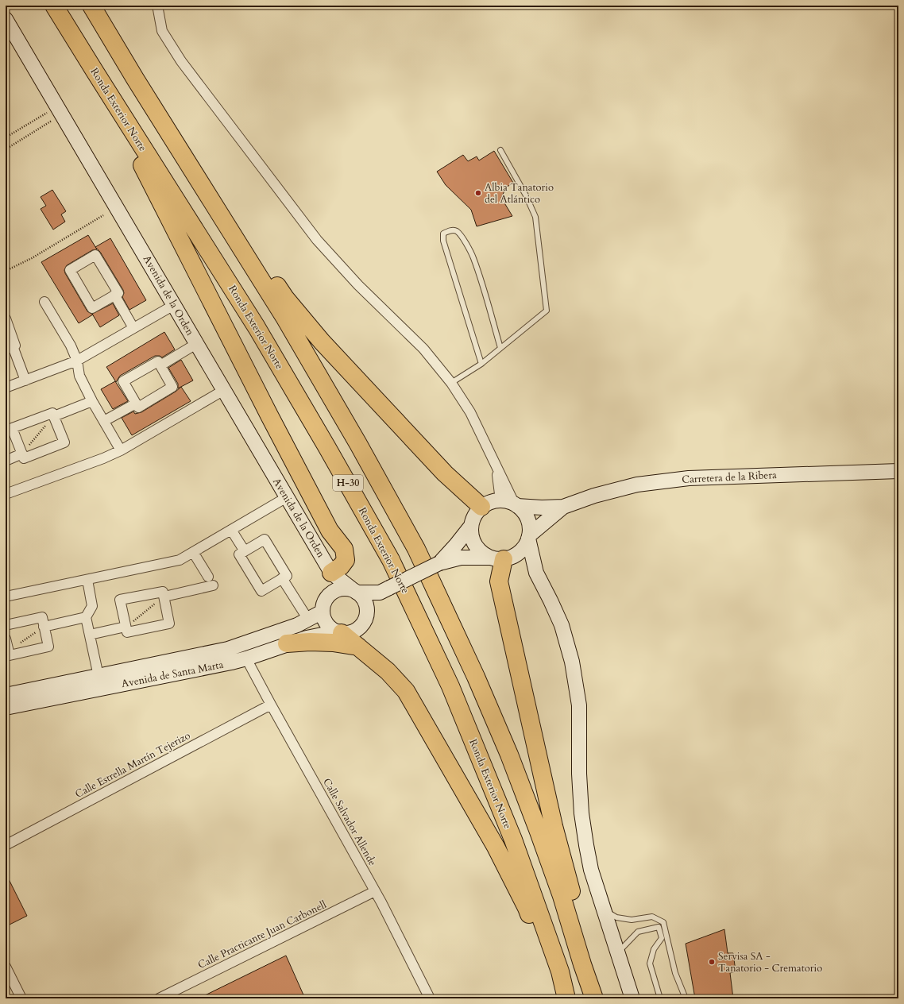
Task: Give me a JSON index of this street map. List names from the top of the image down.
{
  "streets": {
    "highway": ["Ronda Exterior Norte", "H-30"],
    "street": [
      "Avenida de la Orden",
      "Carretera de la Ribera",
      "Avenida de Santa Marta",
      "Calle Estrella Martín Tejerizo",
      "Calle Salvador Allende",
      "Calle Practicante Juan Carbonell"
    ]
  },
  "crossings": [
    ["Avenida de la Orden", "Avenida de Santa Marta"],
    ["Avenida de Santa Marta", "Calle Salvador Allende"],
    ["Calle Estrella Martín Tejerizo", "Calle Salvador Allende"],
    ["Calle Salvador Allende", "Calle Practicante Juan Carbonell"]
  ],
  "places": ["Albia Tanatorio del Atlántico", "Servisa SA - Tanatorio - Crematorio"]
}
